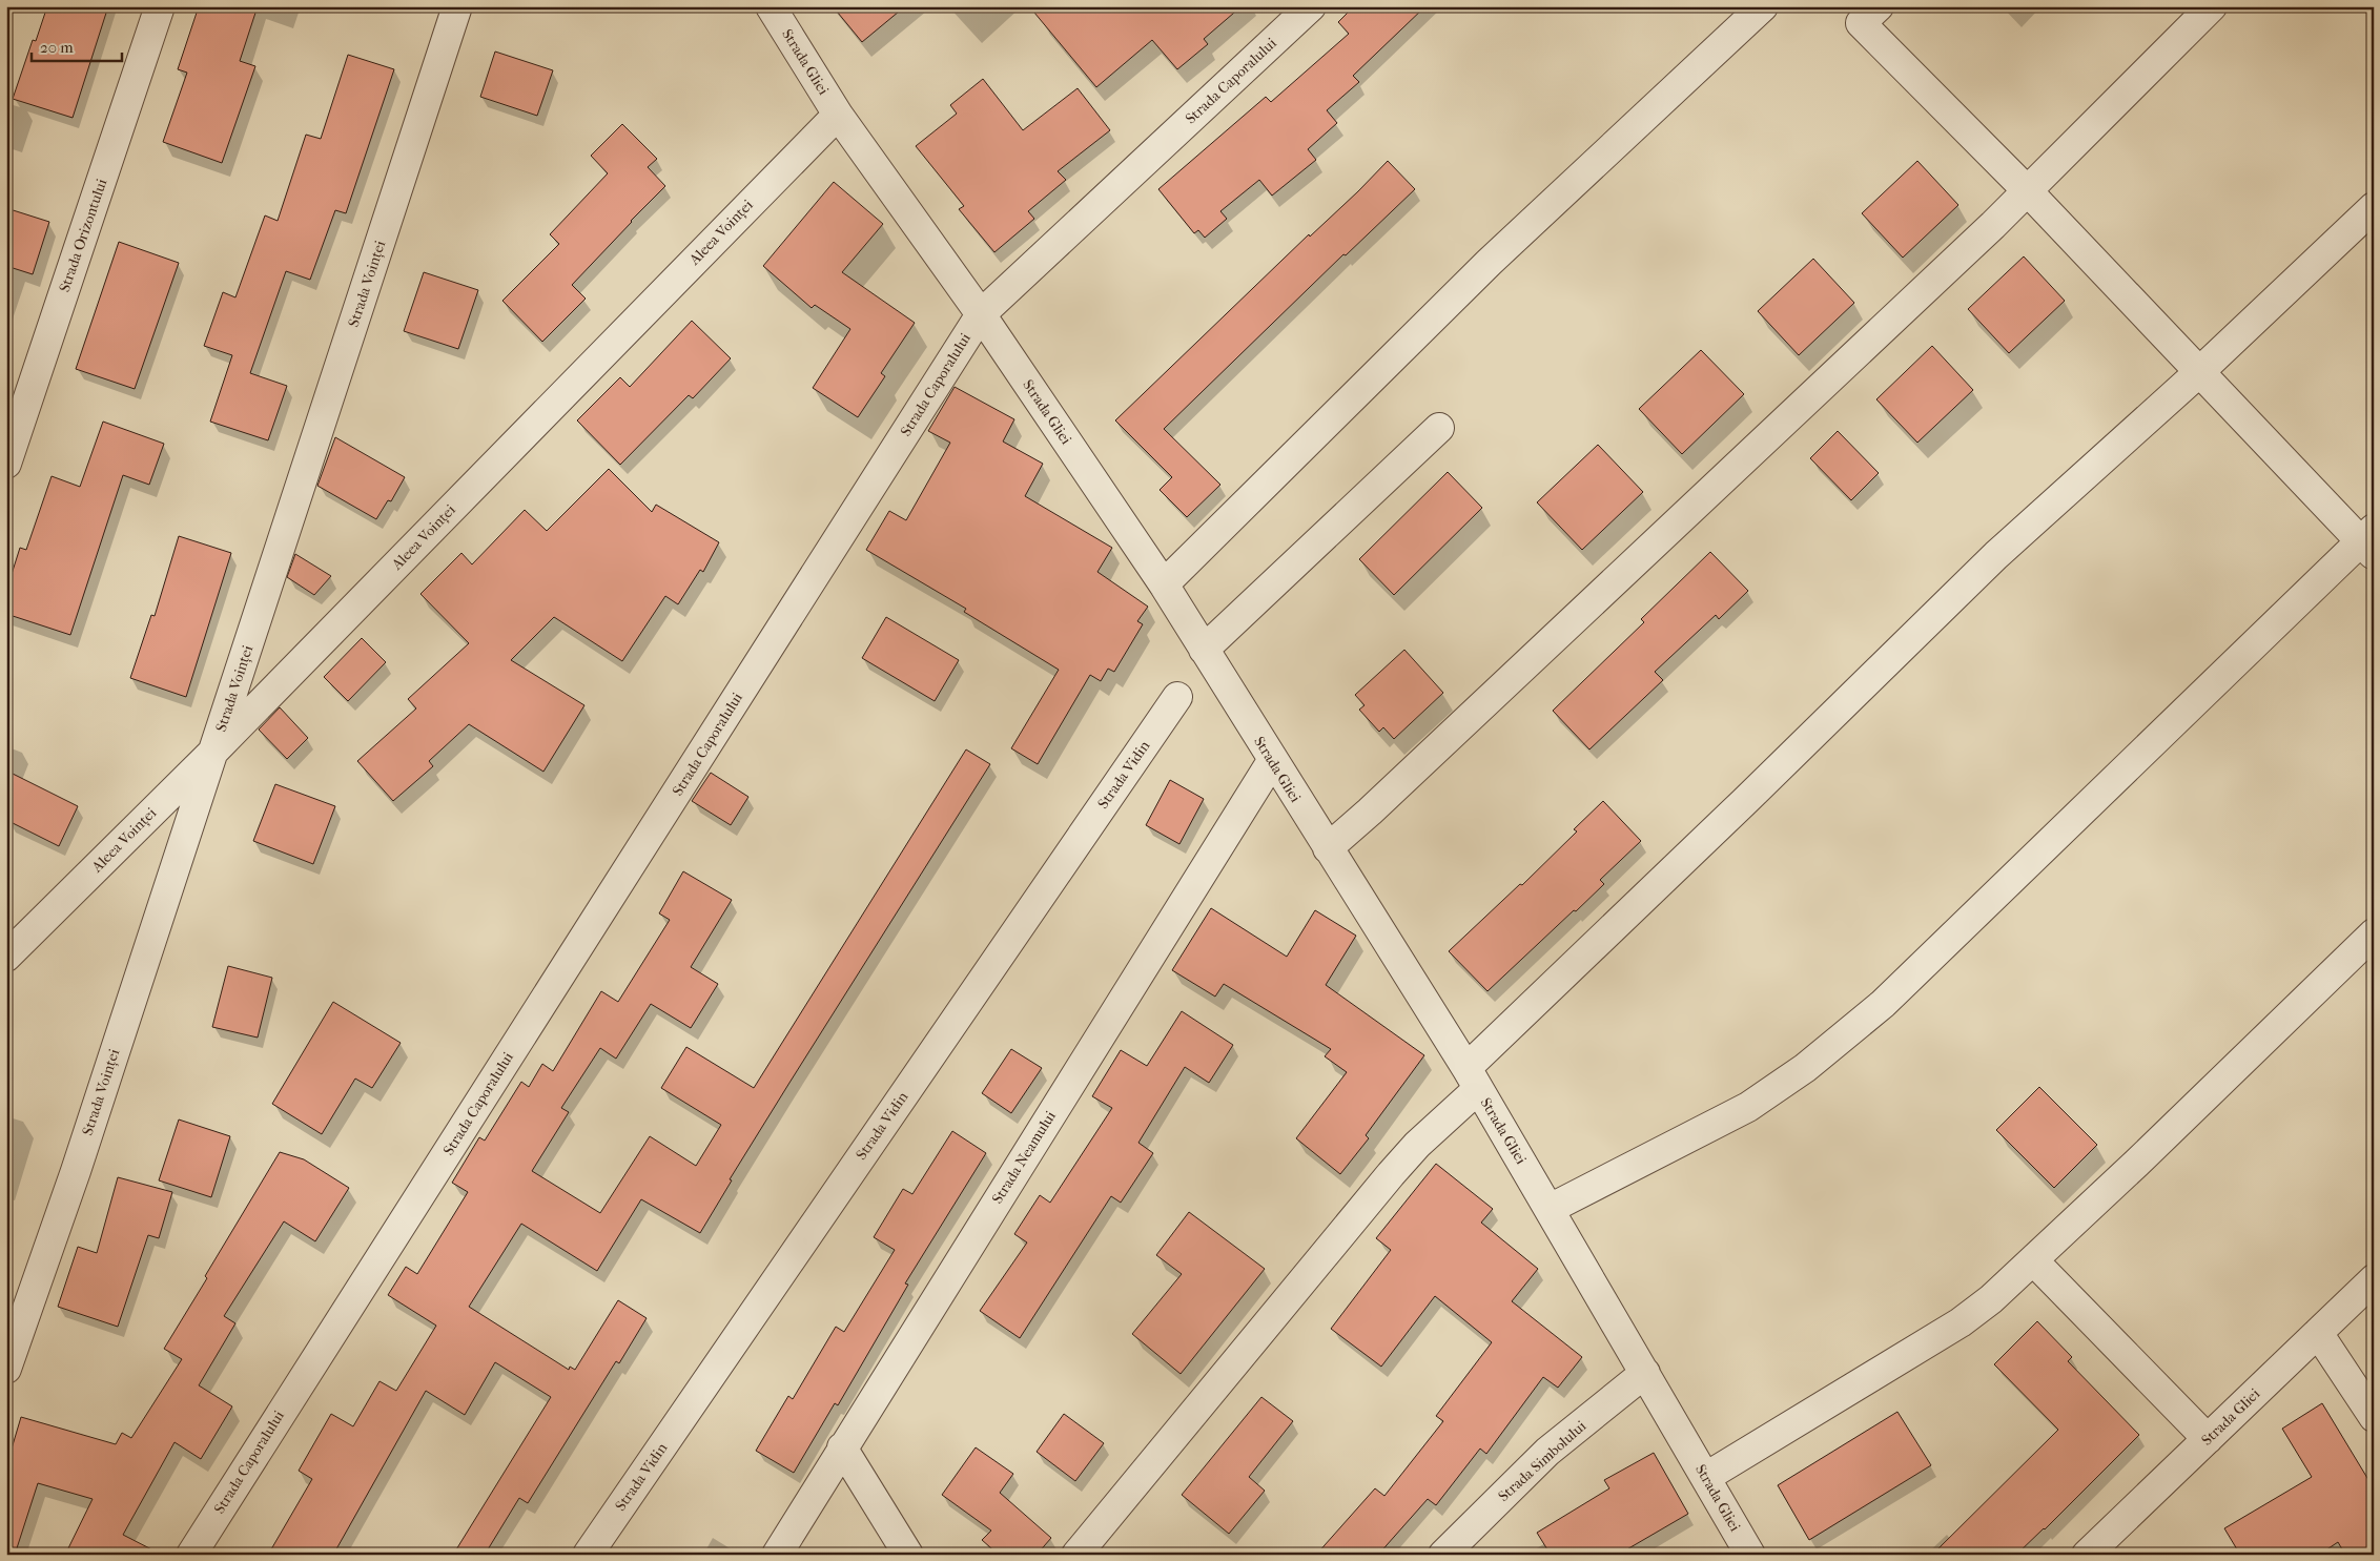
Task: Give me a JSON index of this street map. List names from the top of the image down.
{
  "streets": {
    "street": [
      "Strada Gliei",
      "Strada Caporalului",
      "Aleea Voinței",
      "Strada Orizontului",
      "Strada Voinței",
      "Strada Vidin",
      "Strada Neamului",
      "Strada Simbolului"
    ]
  },
  "crossings": [
    ["Strada Gliei", "Strada Caporalului"],
    ["Strada Gliei", "Aleea Voinței"],
    ["Strada Gliei", "Strada Neamului"],
    ["Strada Gliei", "Strada Simbolului"],
    ["Aleea Voinței", "Strada Voinței"]
  ],
  "scale_bar": "20 m"
}
